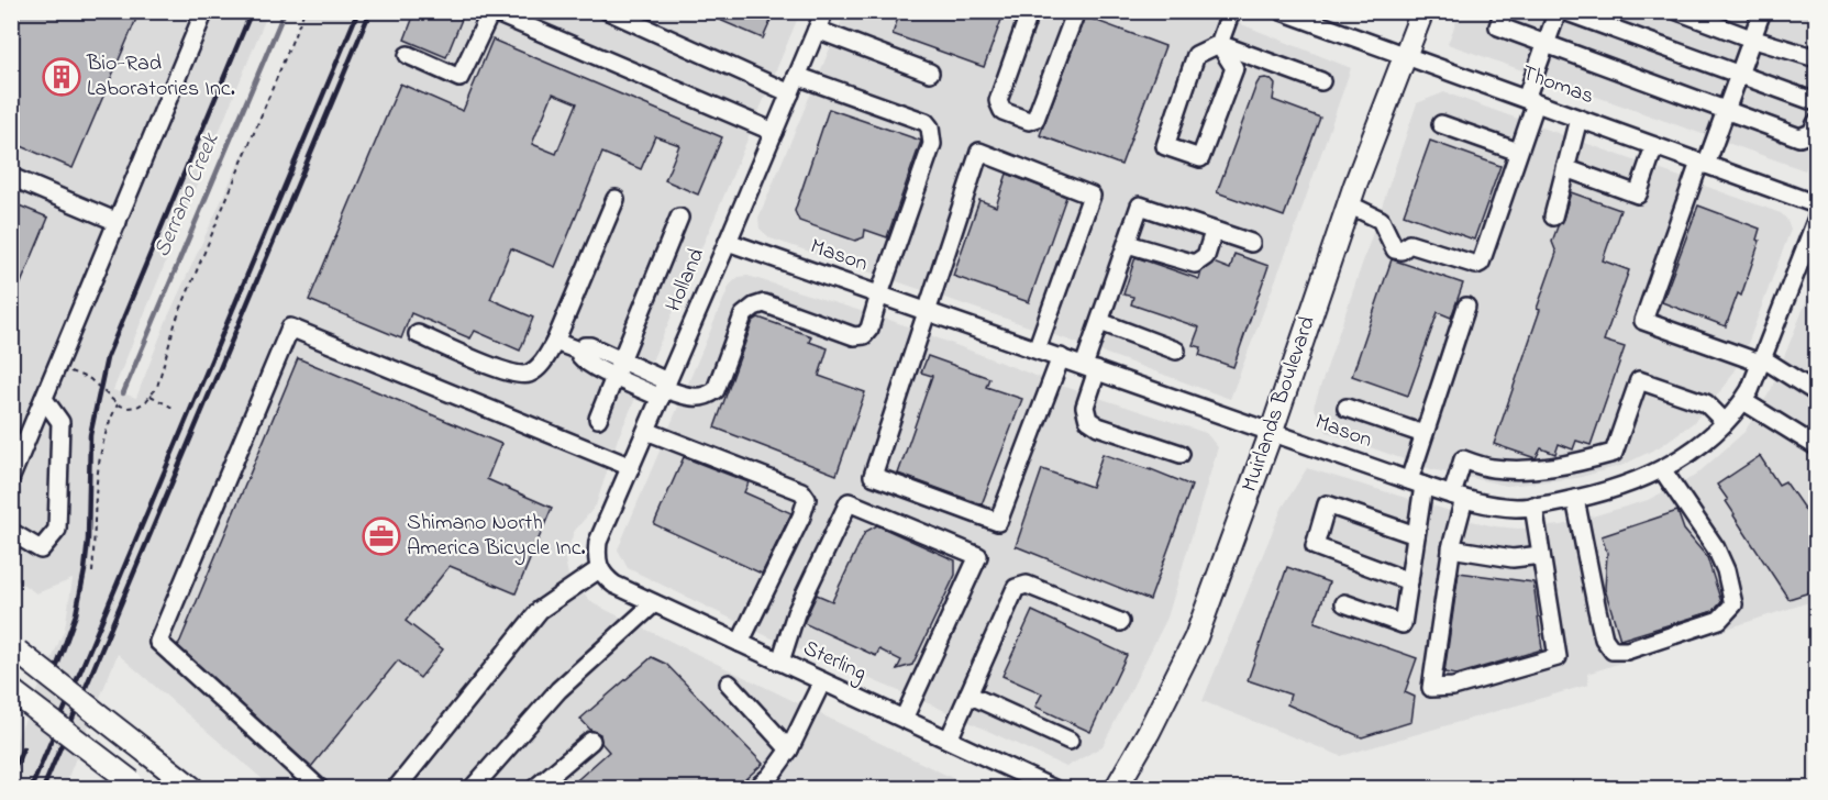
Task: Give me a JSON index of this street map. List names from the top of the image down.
{
  "streets": {
    "main road": ["Muirlands Boulevard"],
    "street": [
      "Thomas",
      "Mason",
      "Holland",
      "Sterling"
    ]
  },
  "crossings": [
    ["Thomas", "Muirlands Boulevard"],
    ["Mason", "Holland"],
    ["Mason", "Muirlands Boulevard"],
    ["Holland", "Sterling"]
  ],
  "water": ["Serrano Creek"],
  "places": {
    "building": ["Bio-Rad Laboratories Inc."],
    "office": ["Shimano North America Bicycle Inc."]
  }
}
